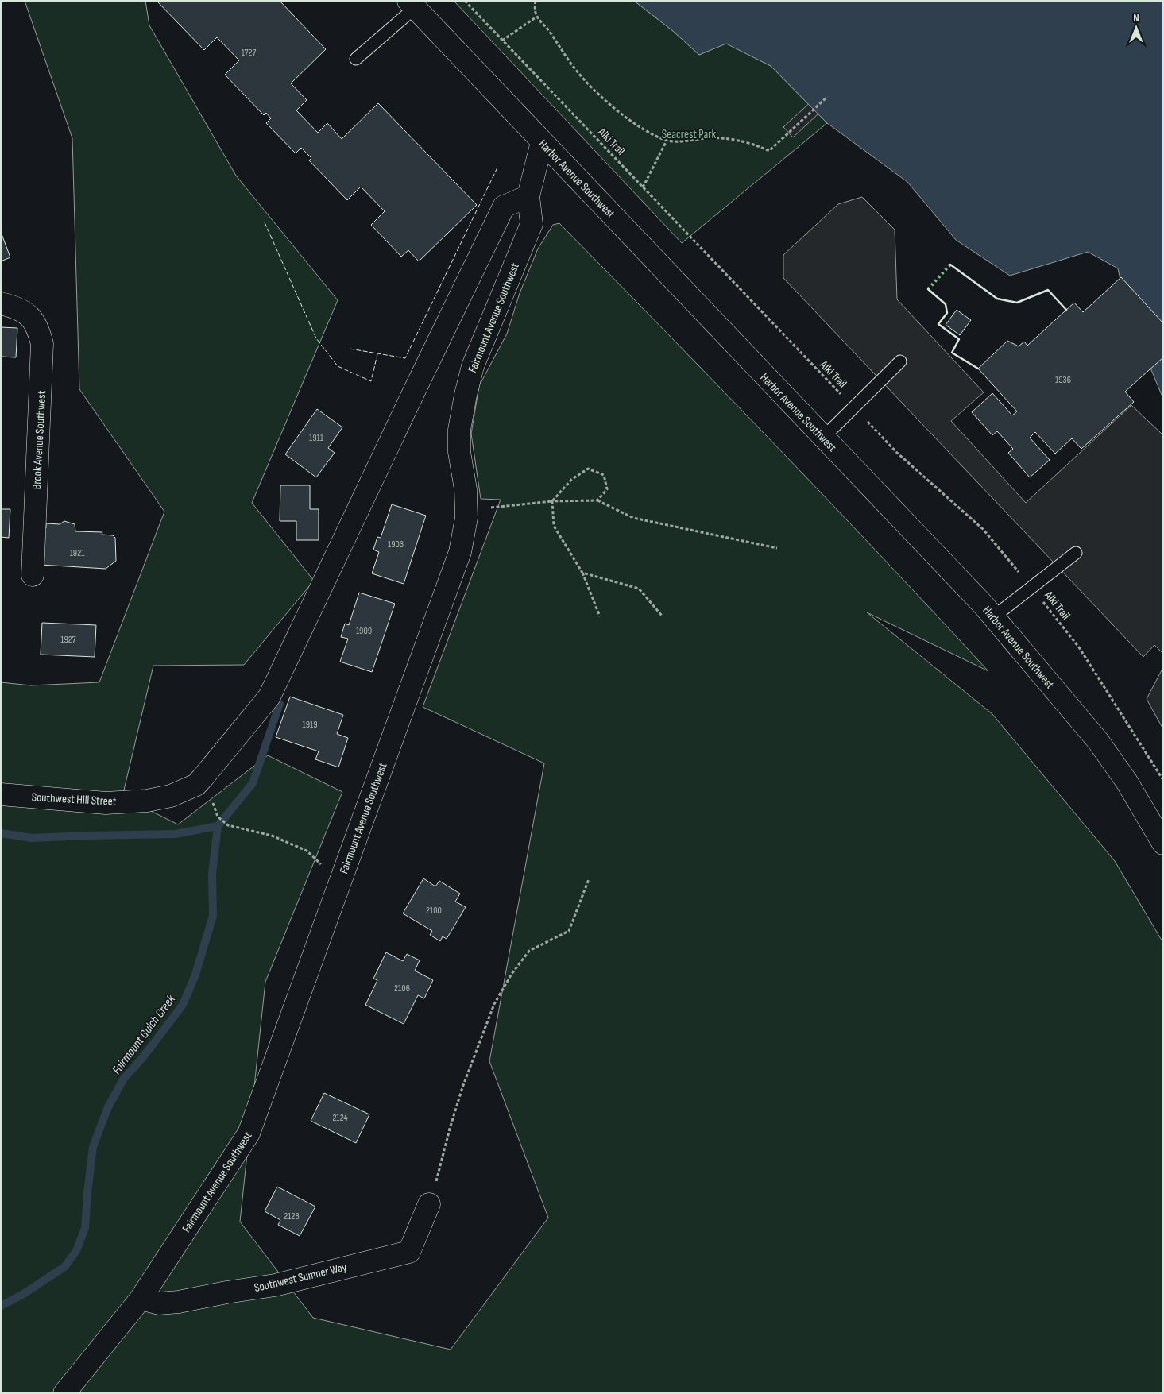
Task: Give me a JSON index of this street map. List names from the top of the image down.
{
  "streets": {
    "street": [
      "Harbor Avenue Southwest",
      "Fairmount Avenue Southwest",
      "Brook Avenue Southwest",
      "Southwest Hill Street",
      "Southwest Sumner Way"
    ],
    "path": ["Alki Trail"]
  },
  "crossings": [
    ["Harbor Avenue Southwest", "Fairmount Avenue Southwest"],
    ["Fairmount Avenue Southwest", "Southwest Hill Street"],
    ["Fairmount Avenue Southwest", "Southwest Sumner Way"]
  ],
  "water": ["Fairmount Gulch Creek"],
  "parks": ["Seacrest Park"],
  "house_numbers": [
    "1727",
    "1936",
    "1911",
    "1903",
    "1921",
    "1909",
    "1927",
    "1919",
    "2100",
    "2106",
    "2124",
    "2128"
  ],
  "north": "top"
}
